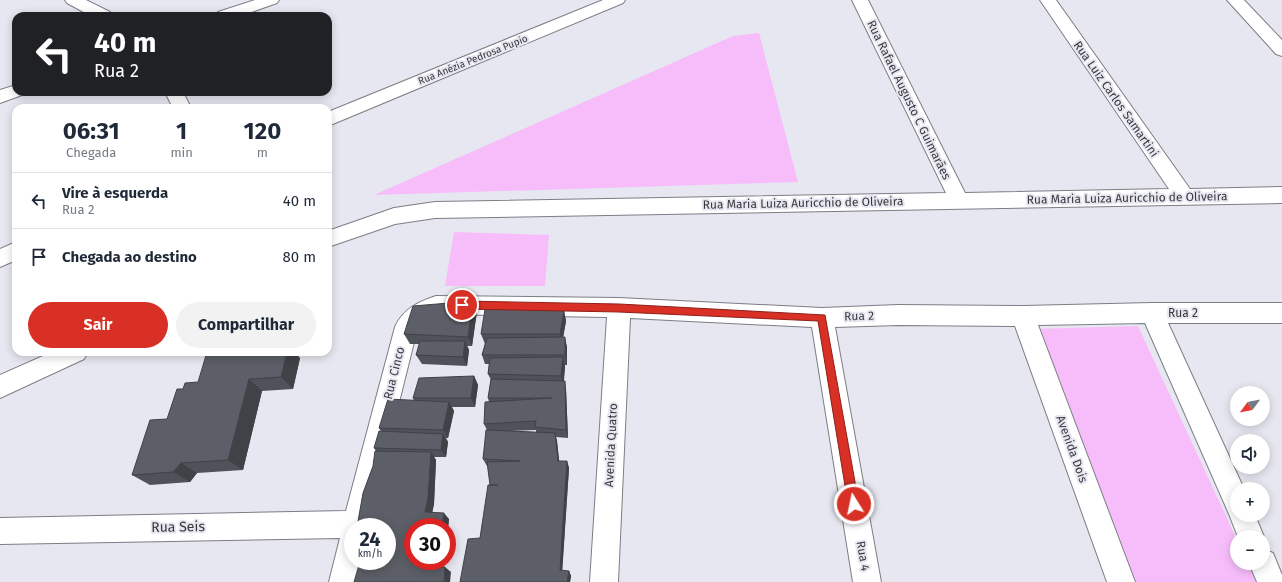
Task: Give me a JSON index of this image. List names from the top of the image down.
{
  "streets": {
    "street": [
      "Rua Anézia Pedrosa Pupio",
      "Rua Luiz Carlos Samartini",
      "Rua Rafael Augusto C Guimarães",
      "Rua Maria Luiza Auricchio de Oliveira",
      "Rua 2",
      "Rua Cinco",
      "Avenida Quatro",
      "Avenida Dois",
      "Rua Seis",
      "Rua 4"
    ]
  },
  "crossings": [
    ["Rua Luiz Carlos Samartini", "Rua Maria Luiza Auricchio de Oliveira"],
    ["Rua Rafael Augusto C Guimarães", "Rua Maria Luiza Auricchio de Oliveira"],
    ["Rua 2", "Rua Cinco"],
    ["Rua 2", "Avenida Quatro"],
    ["Rua 2", "Avenida Dois"],
    ["Rua 2", "Rua 4"]
  ],
  "north": "bottom left",
  "page": {
    "turn": ["40 m", "Rua 2"],
    "eta": [
      "06:31",
      "Chegada",
      "1",
      "min",
      "120",
      "m"
    ],
    "list": [
      {
        "name": "Vire à esquerda",
        "note": "Rua 2",
        "value": "40 m"
      },
      {
        "name": "Chegada ao destino",
        "value": "80 m"
      }
    ],
    "buttons": ["Sair", "Compartilhar"],
    "map_buttons": ["+", "−"],
    "speed": "24 km/h",
    "limit": "30"
  }
}
